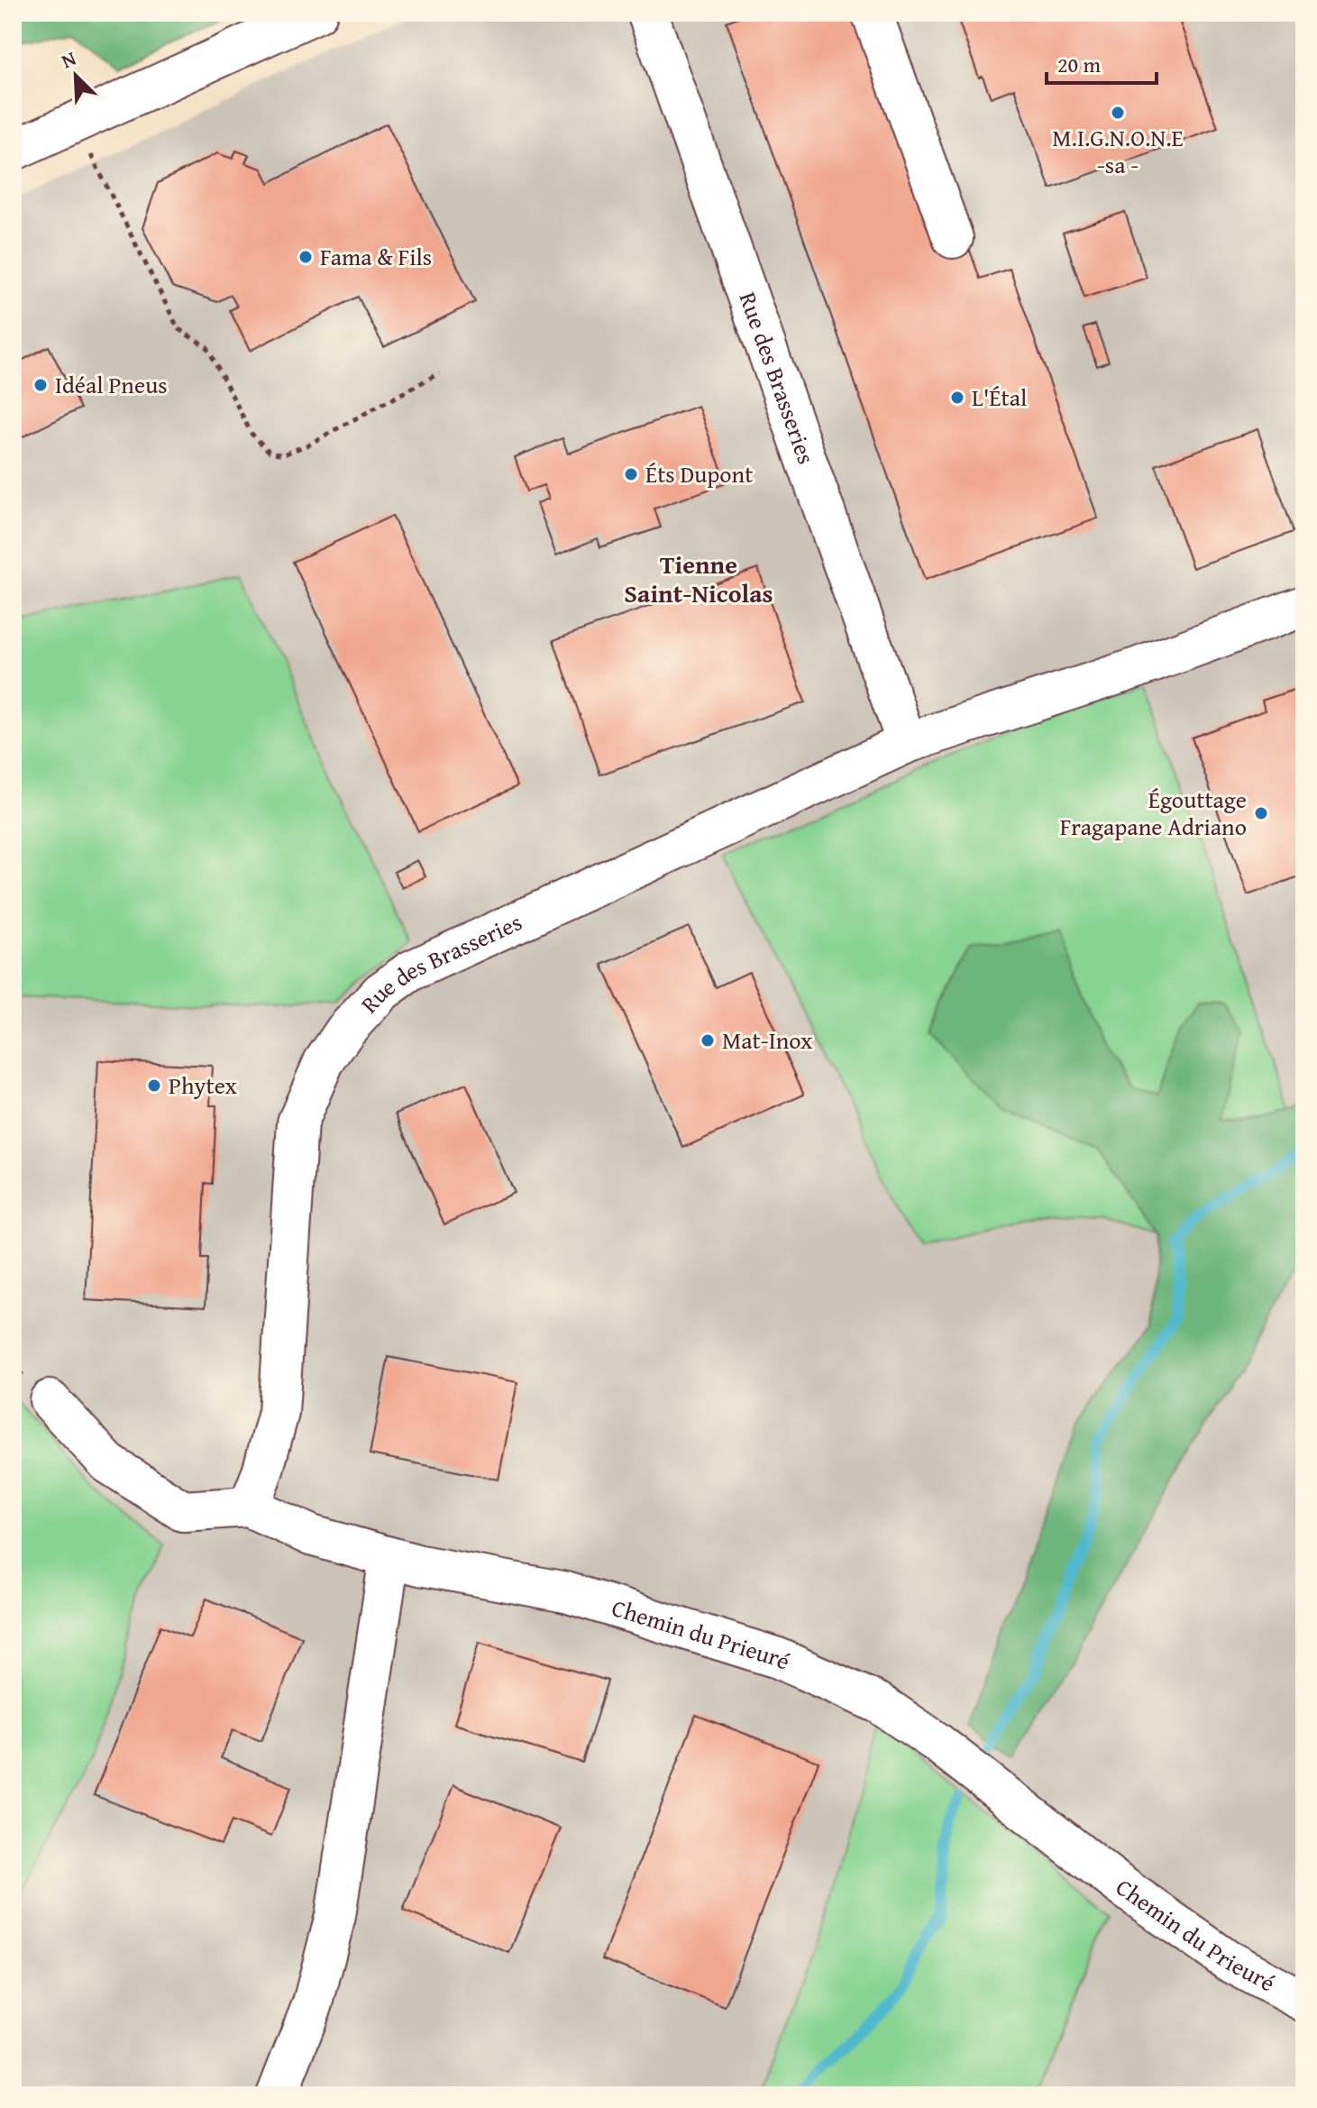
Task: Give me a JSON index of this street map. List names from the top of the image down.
{
  "streets": {
    "street": ["Rue des Brasseries", "Chemin du Prieuré"]
  },
  "crossings": [
    ["Rue des Brasseries", "Chemin du Prieuré"]
  ],
  "districts": ["Tienne Saint-Nicolas"],
  "places": [
    "M.I.G.N.O.N.E -sa -",
    "Fama & Fils",
    "Idéal Pneus",
    "L'Étal",
    "Éts Dupont",
    "Égouttage Fragapane Adriano",
    "Mat-Inox",
    "Phytex"
  ],
  "scale_bar": "20 m",
  "north": "top left"
}
